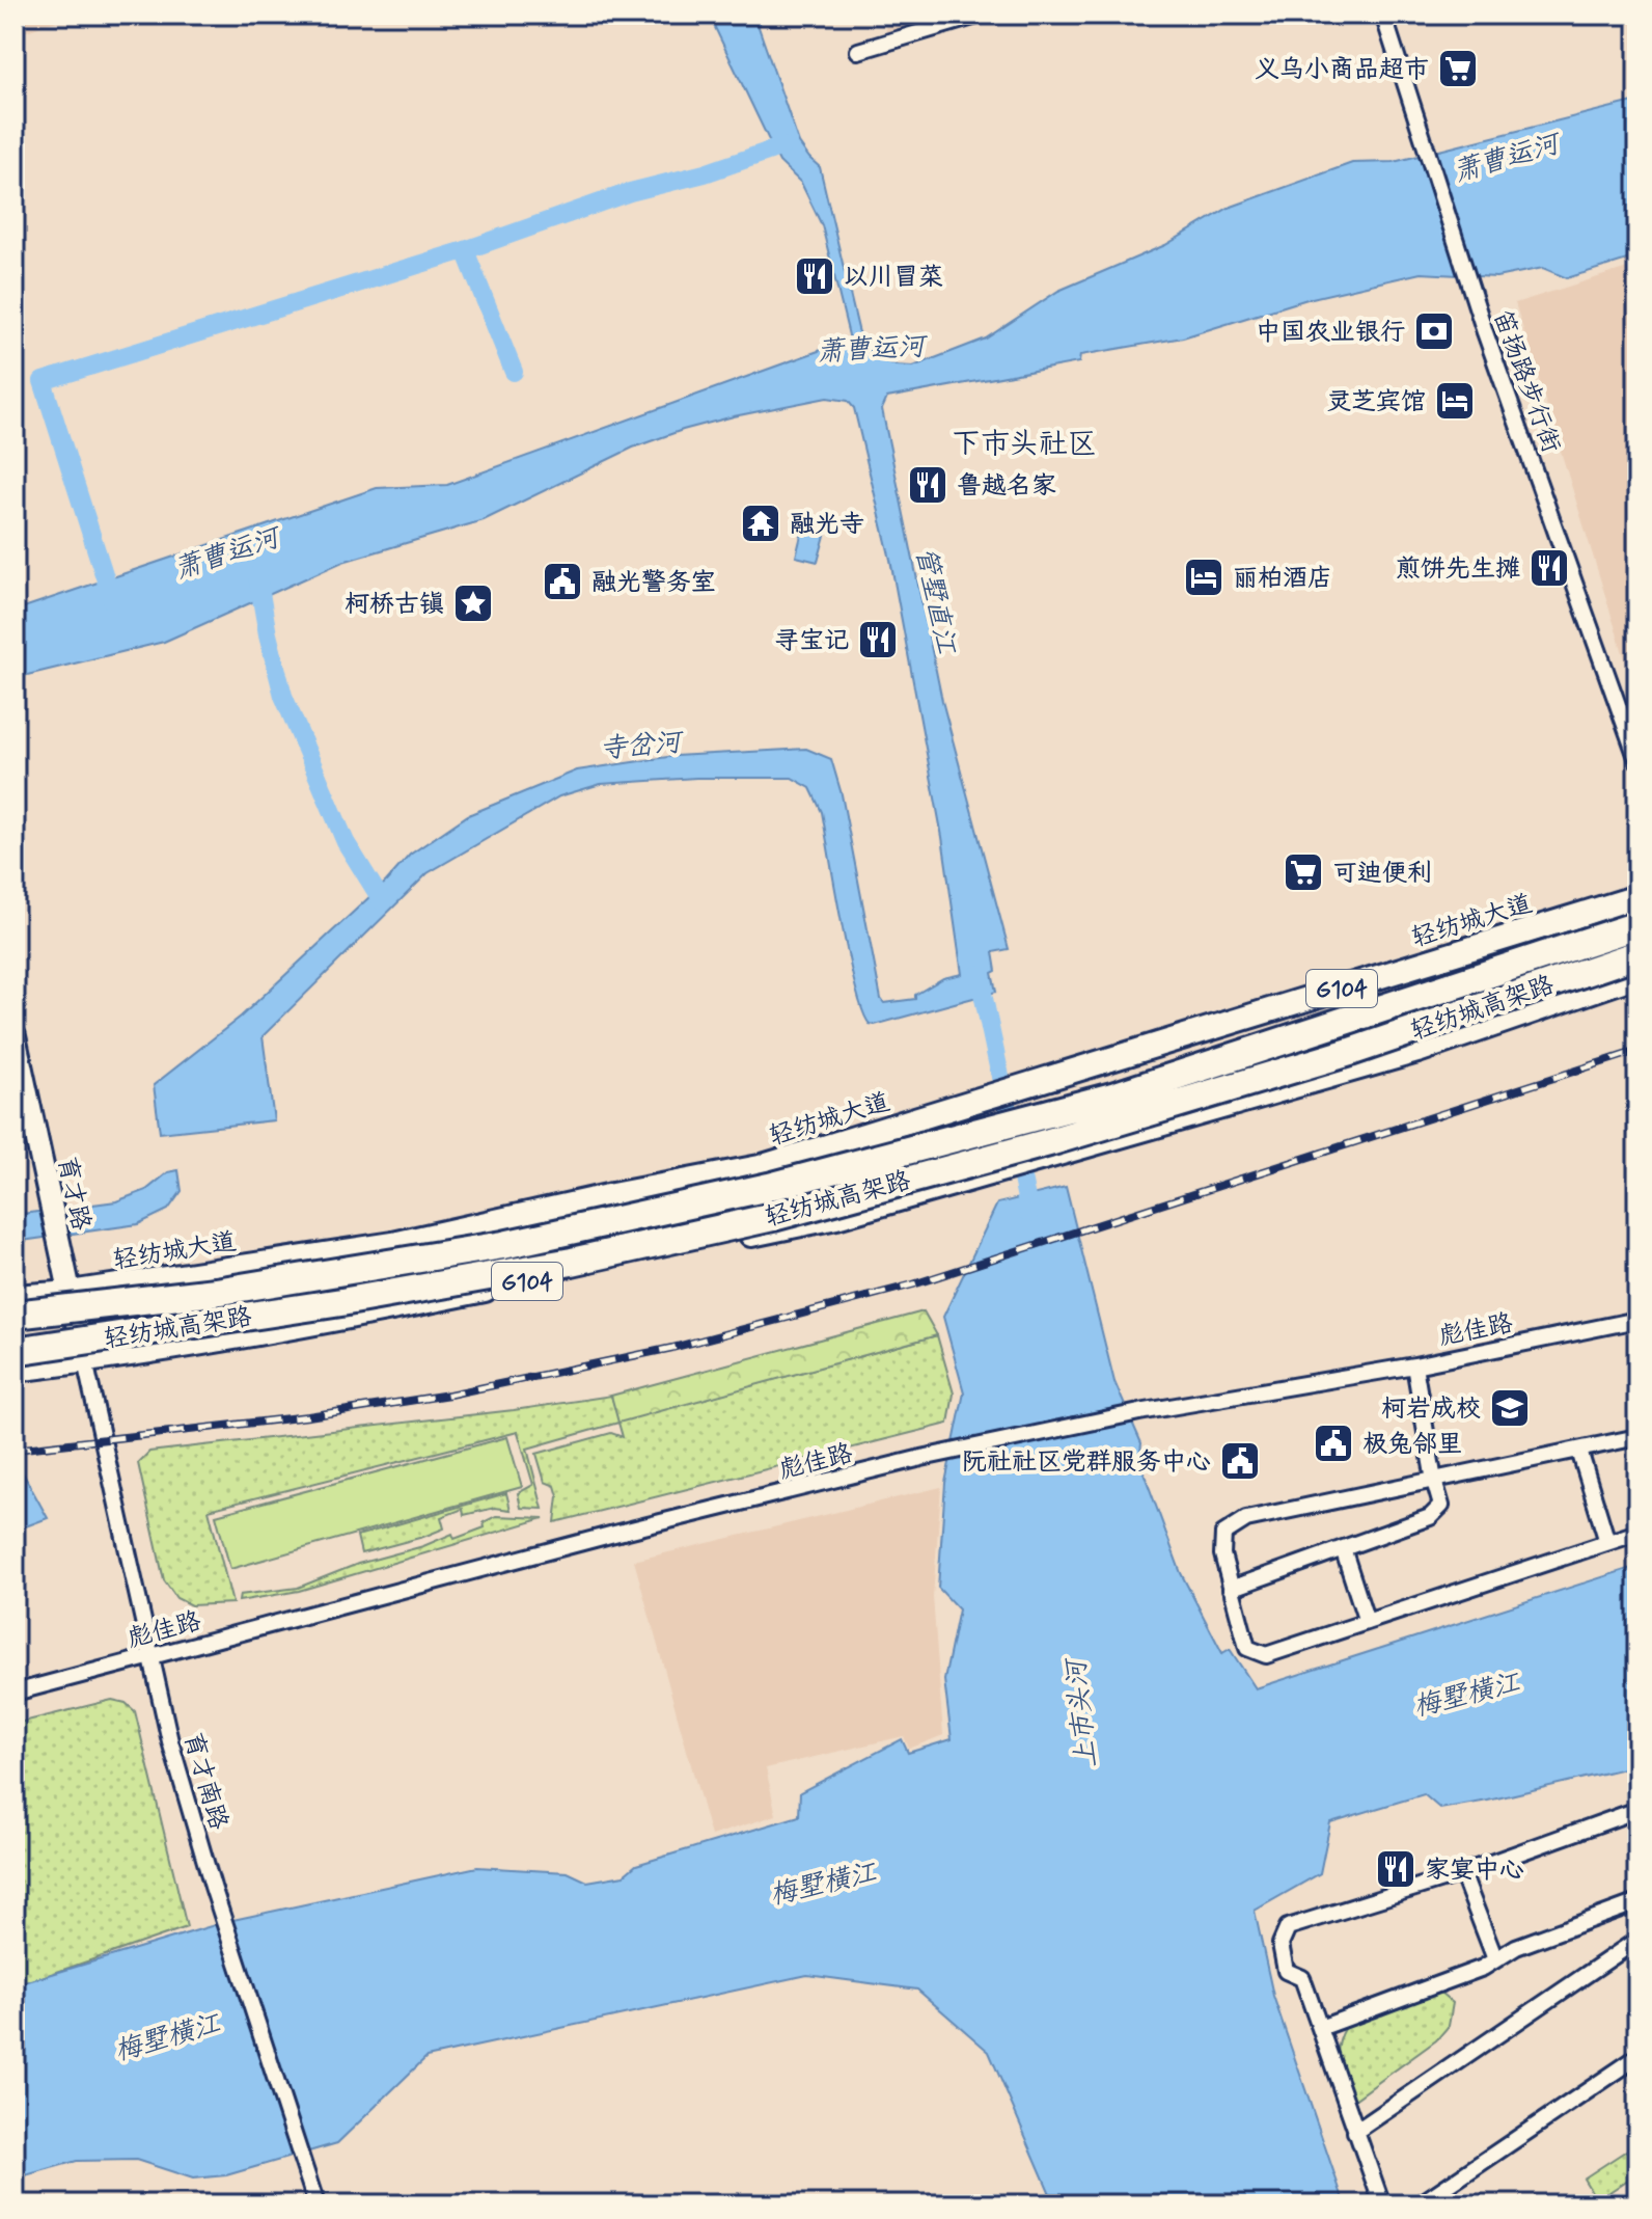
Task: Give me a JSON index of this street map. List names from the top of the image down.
{
  "streets": {
    "highway": ["轻纺城高架路"],
    "main road": ["轻纺城大道", "G104"],
    "street": [
      "笛扬路步行街",
      "育才路",
      "彪佳路",
      "育才南路"
    ]
  },
  "crossings": [
    ["轻纺城大道", "育才路"],
    ["G104", "育才路"],
    ["G104", "育才南路"],
    ["育才路", "育才南路"],
    ["彪佳路", "育才南路"]
  ],
  "districts": ["下市头社区"],
  "water": [
    "萧曹运河",
    "管墅直江",
    "寺岔河",
    "梅墅横江",
    "上市头河"
  ],
  "places": {
    "supermarket": ["义乌小商品超市", "可迪便利"],
    "restaurant": [
      "以川冒菜",
      "鲁越名家",
      "煎饼先生摊",
      "寻宝记",
      "家宴中心"
    ],
    "bank": ["中国农业银行"],
    "hotel": ["灵芝宾馆", "丽柏酒店"],
    "temple": ["融光寺"],
    "public building": ["融光警务室", "极兔邻里", "阮社社区党群服务中心"],
    "place": ["柯桥古镇"],
    "school or university": ["柯岩成校"]
  }
}
